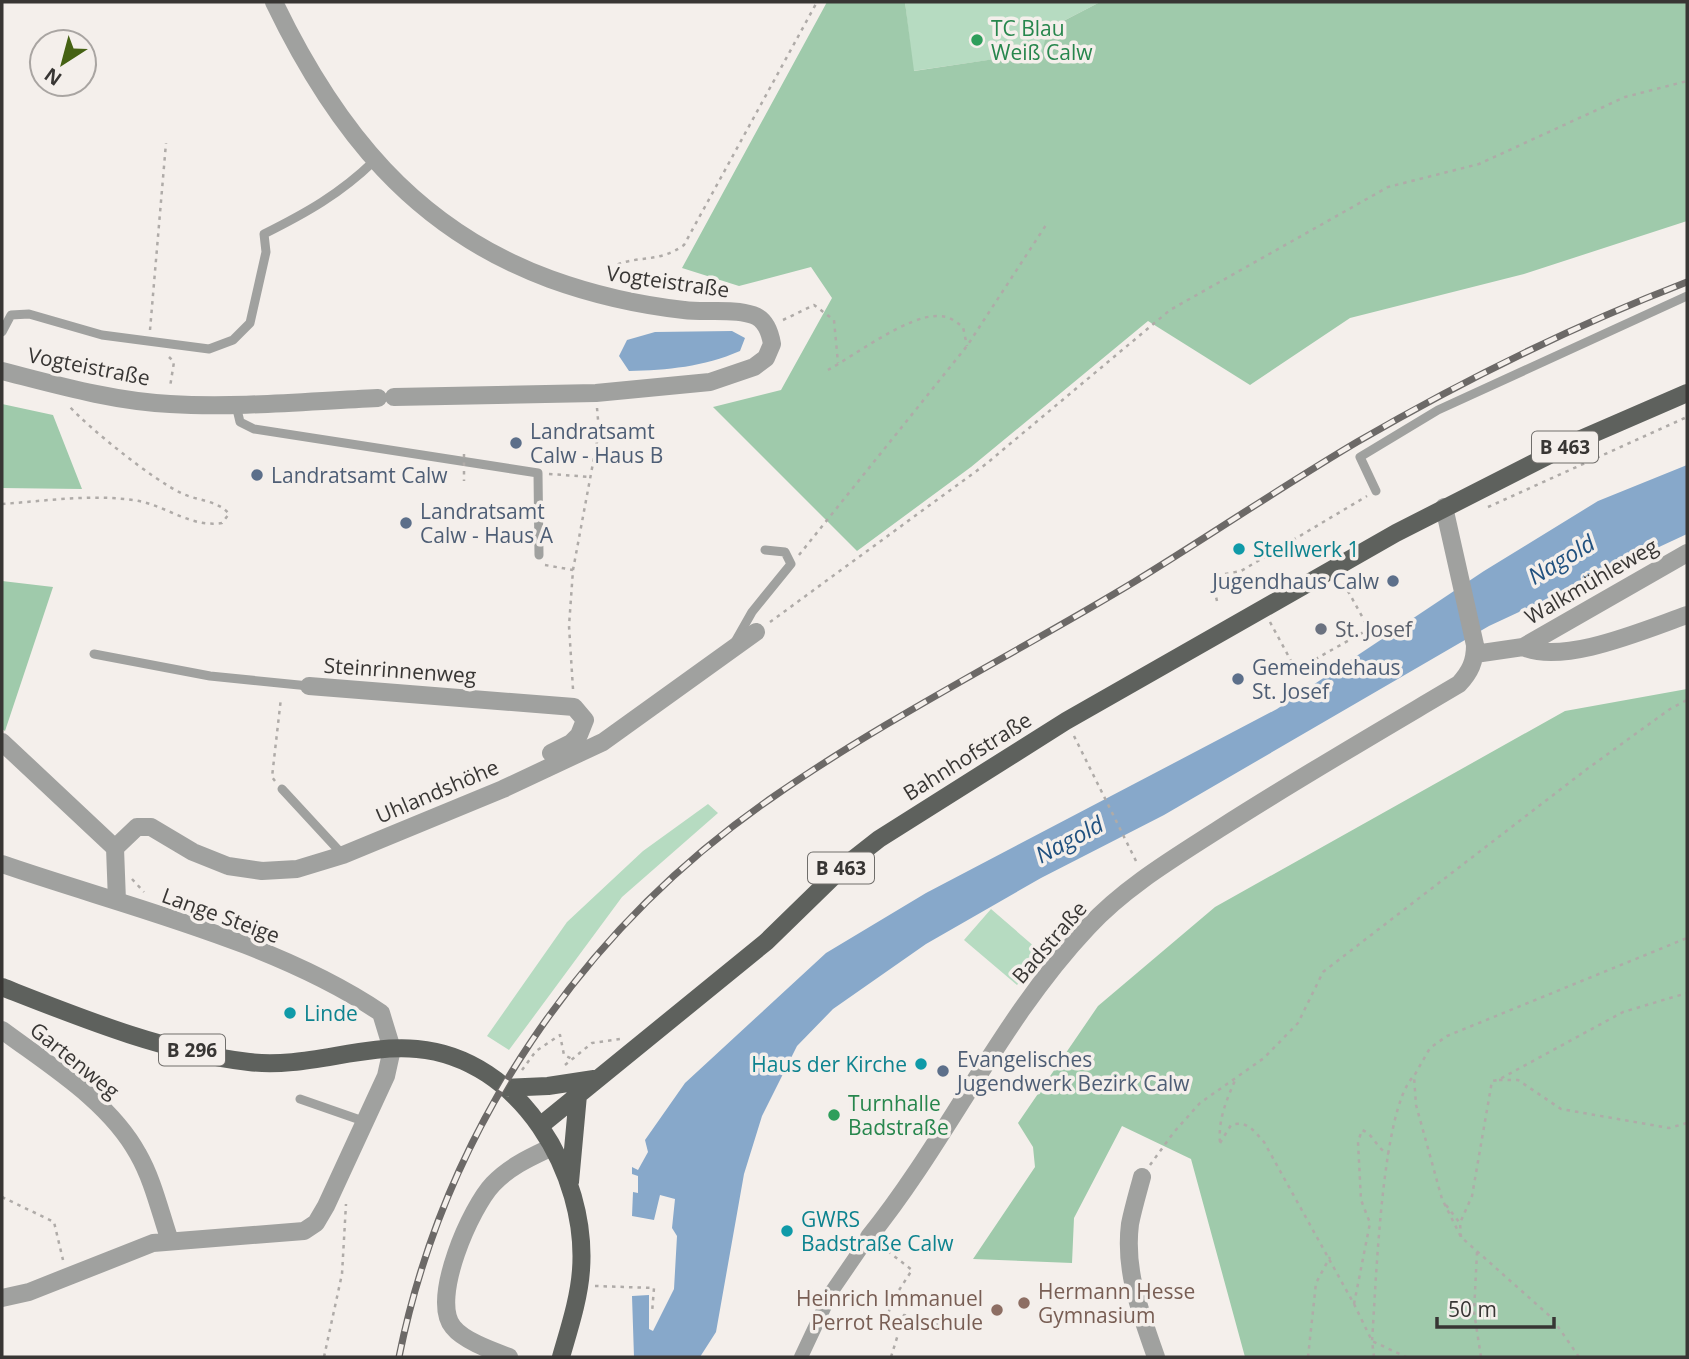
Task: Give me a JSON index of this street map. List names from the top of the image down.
{
  "streets": {
    "main road": ["B 463", "Bahnhofstraße", "B 296"],
    "street": [
      "Vogteistraße",
      "Walkmühleweg",
      "Steinrinnenweg",
      "Uhlandshöhe",
      "Lange Steige",
      "Badstraße",
      "Gartenweg"
    ]
  },
  "crossings": [
    ["Walkmühleweg", "Badstraße"],
    ["Bahnhofstraße", "B 296"],
    ["Lange Steige", "B 296"]
  ],
  "water": ["Nagold"],
  "places": [
    "TC Blau Weiß Calw",
    "Landratsamt Calw - Haus B",
    "Landratsamt Calw",
    "Landratsamt Calw - Haus A",
    "Stellwerk 1",
    "Jugendhaus Calw",
    "St. Josef",
    "Gemeindehaus St. Josef",
    "Linde",
    "Haus der Kirche",
    "Evangelisches Jugendwerk Bezirk Calw",
    "Turnhalle Badstraße",
    "GWRS Badstraße Calw",
    "Hermann Hesse Gymnasium",
    "Heinrich Immanuel Perrot Realschule"
  ],
  "scale_bar": "50 m",
  "north": "bottom left"
}
